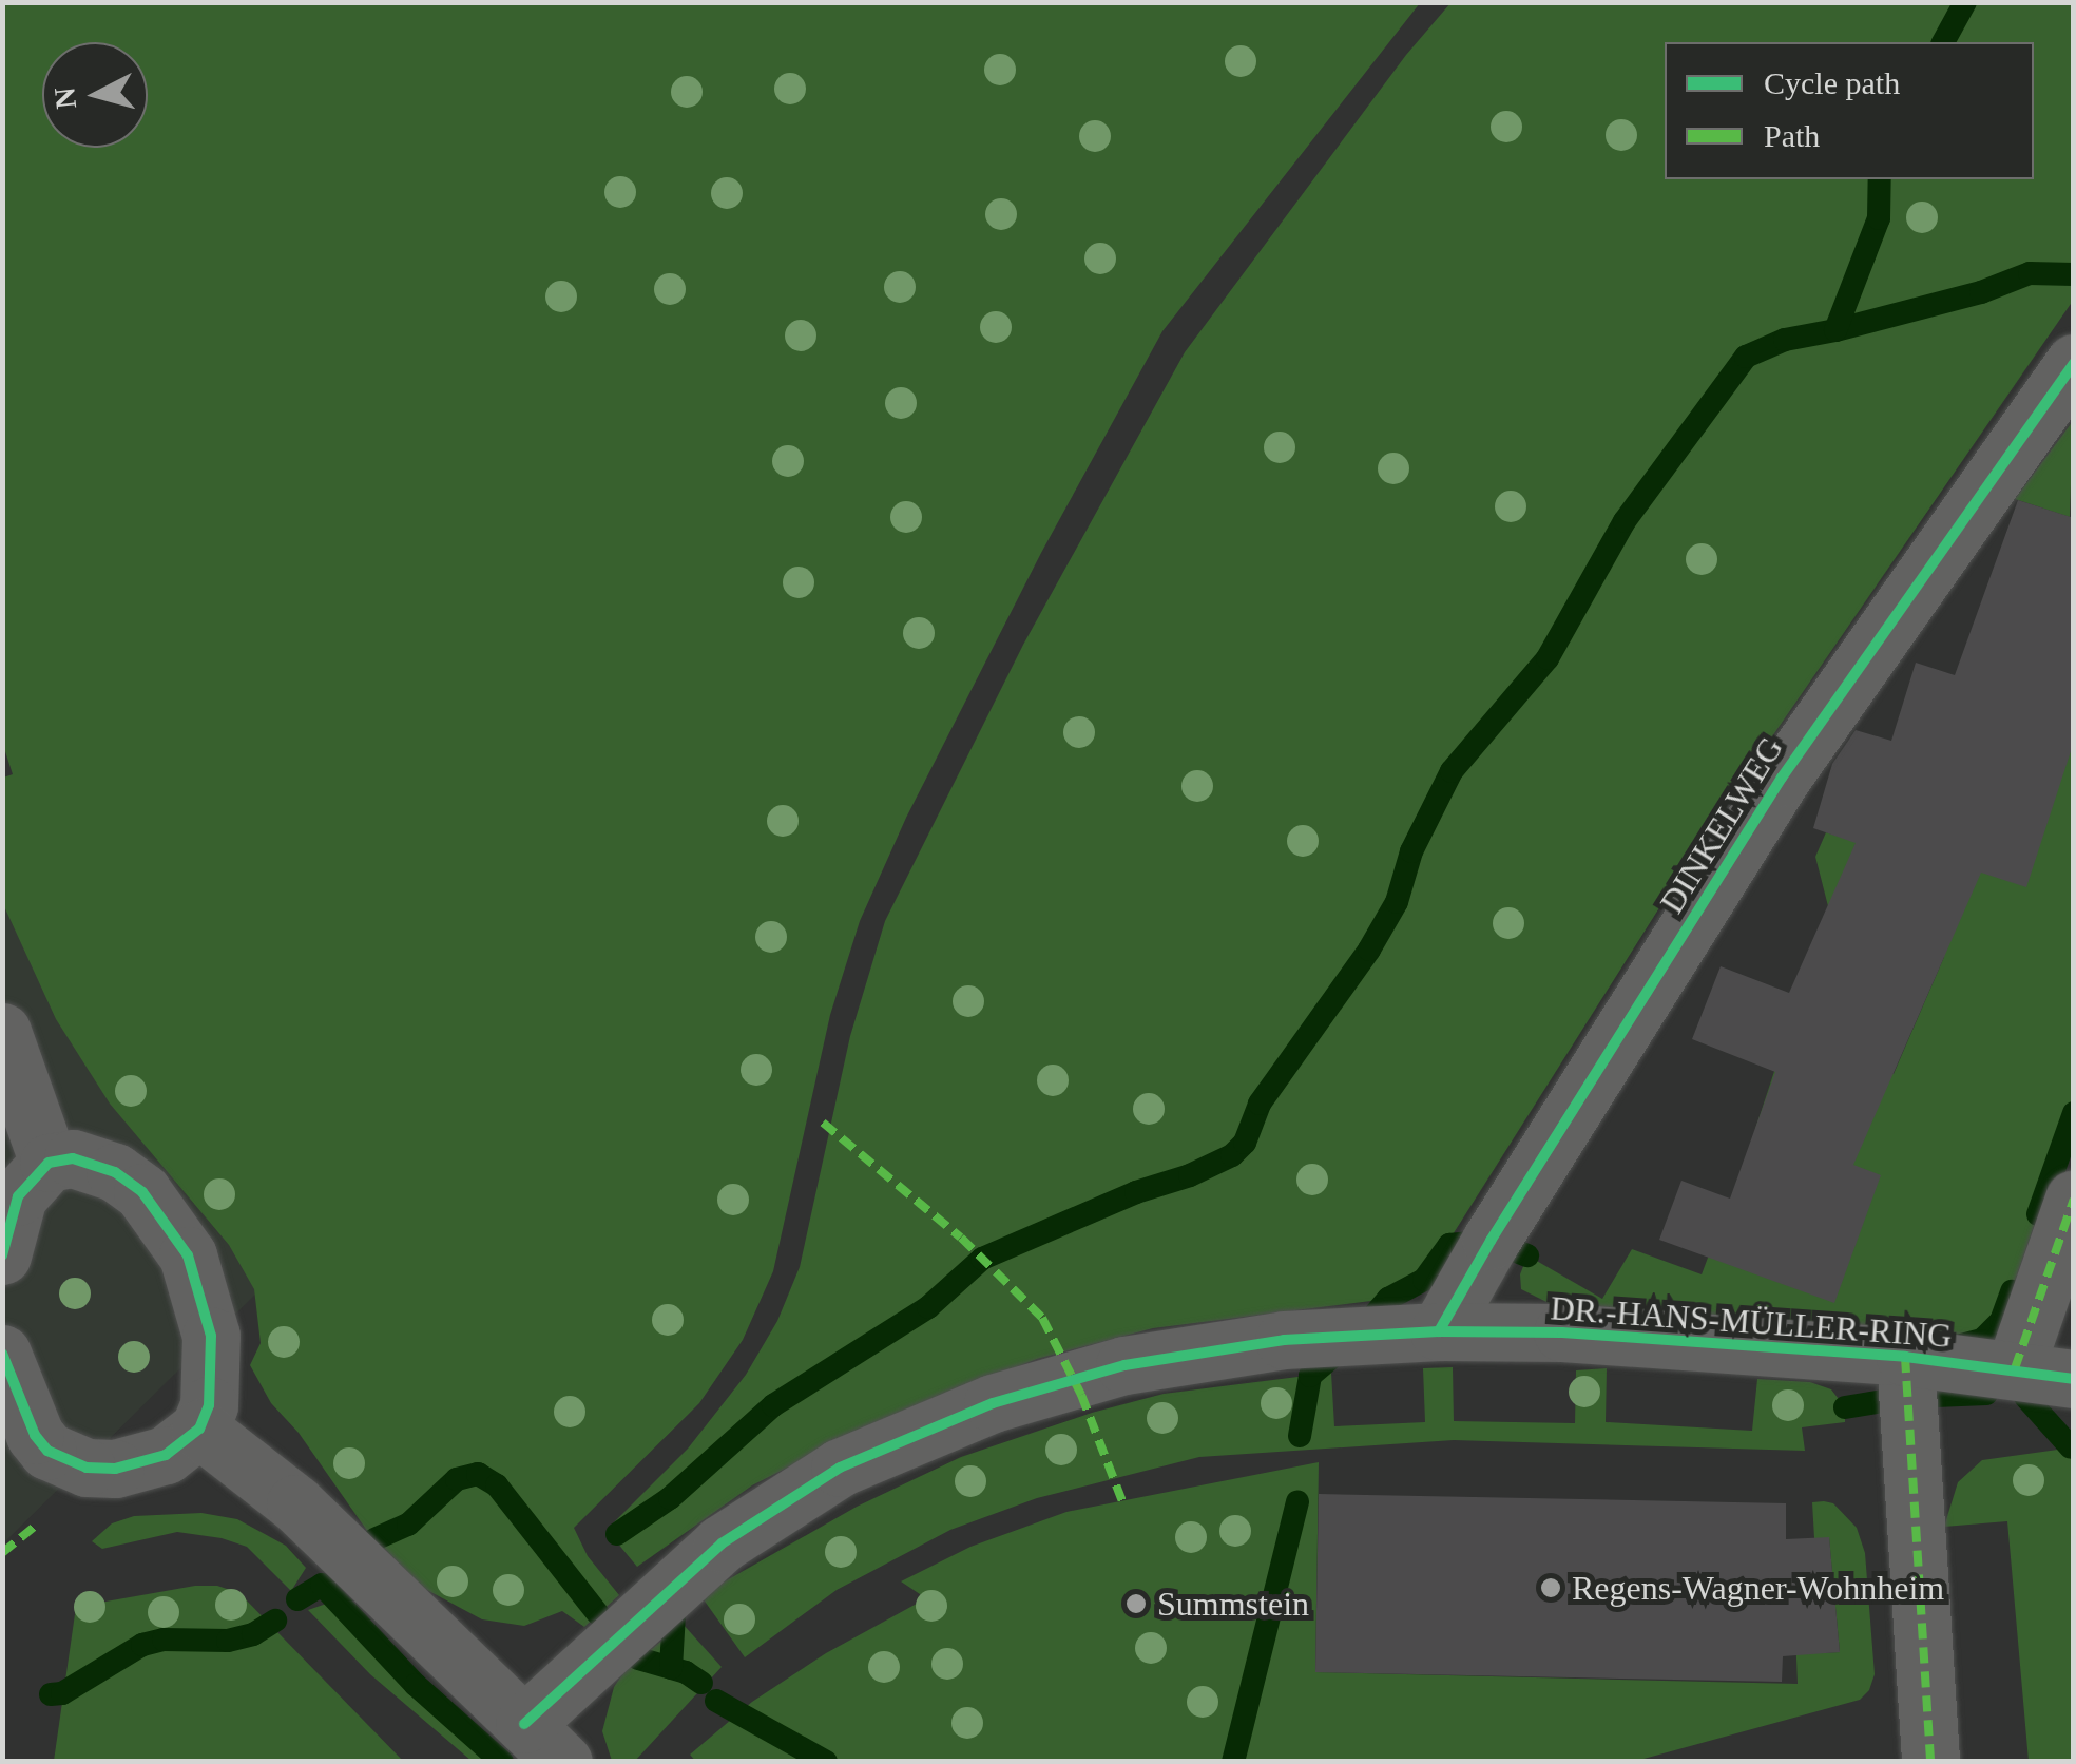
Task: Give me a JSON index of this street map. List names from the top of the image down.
{
  "streets": {
    "street": ["DINKELWEG", "DR.-HANS-MÜLLER-RING"]
  },
  "crossings": [
    ["DINKELWEG", "DR.-HANS-MÜLLER-RING"]
  ],
  "places": ["Regens-Wagner-Wohnheim", "Summstein"],
  "legend": ["Cycle path", "Path"],
  "north": "left"
}
